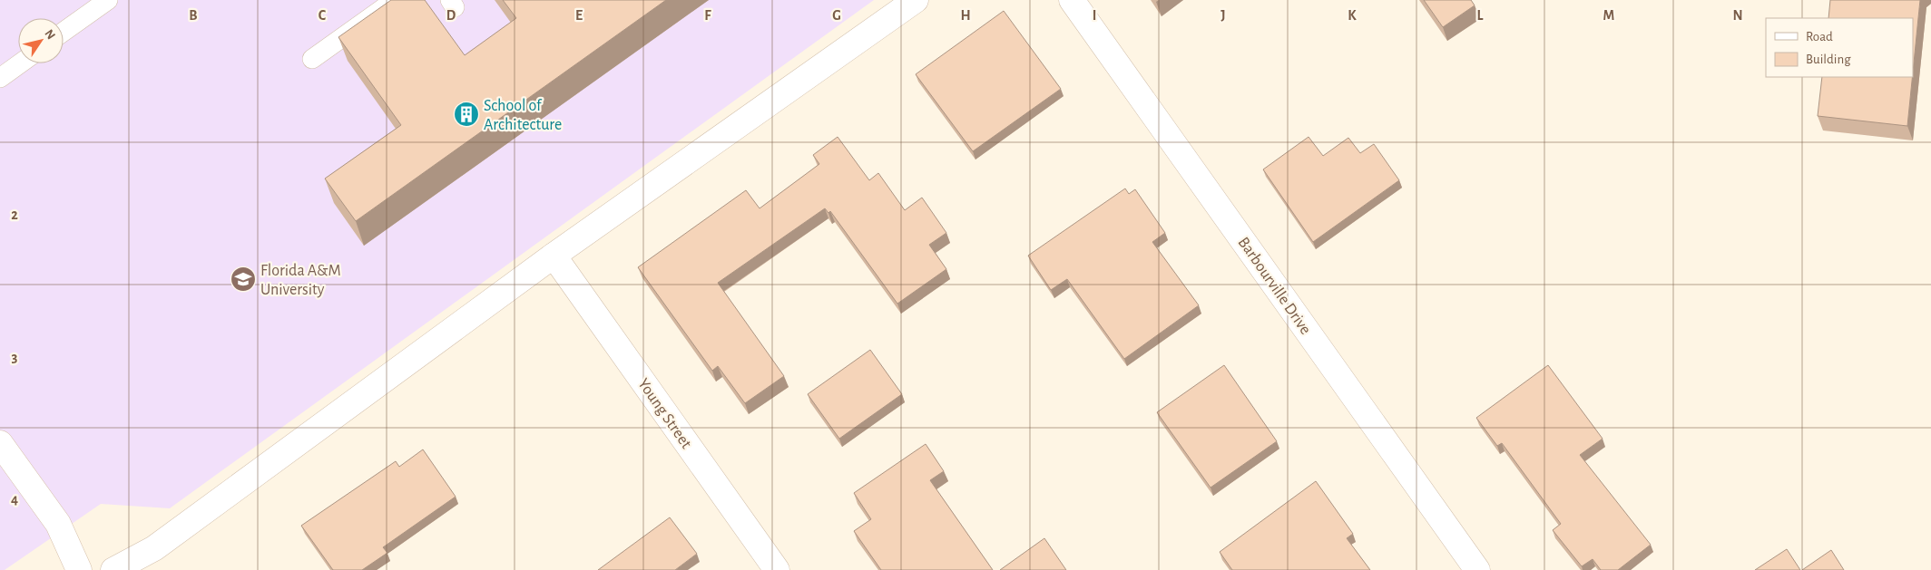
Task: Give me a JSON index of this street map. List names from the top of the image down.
{
  "streets": {
    "street": ["Barbourville Drive", "Young Street"]
  },
  "places": {
    "building": ["School of Architecture"],
    "school or university": ["Florida A&M University"]
  },
  "legend": ["Road", "Building"],
  "north": "top right",
  "grid": {
    "columns": [
      "B",
      "C",
      "D",
      "E",
      "F",
      "G",
      "H",
      "I",
      "J",
      "K",
      "L",
      "M",
      "N"
    ],
    "rows": ["2", "3", "4"]
  }
}
